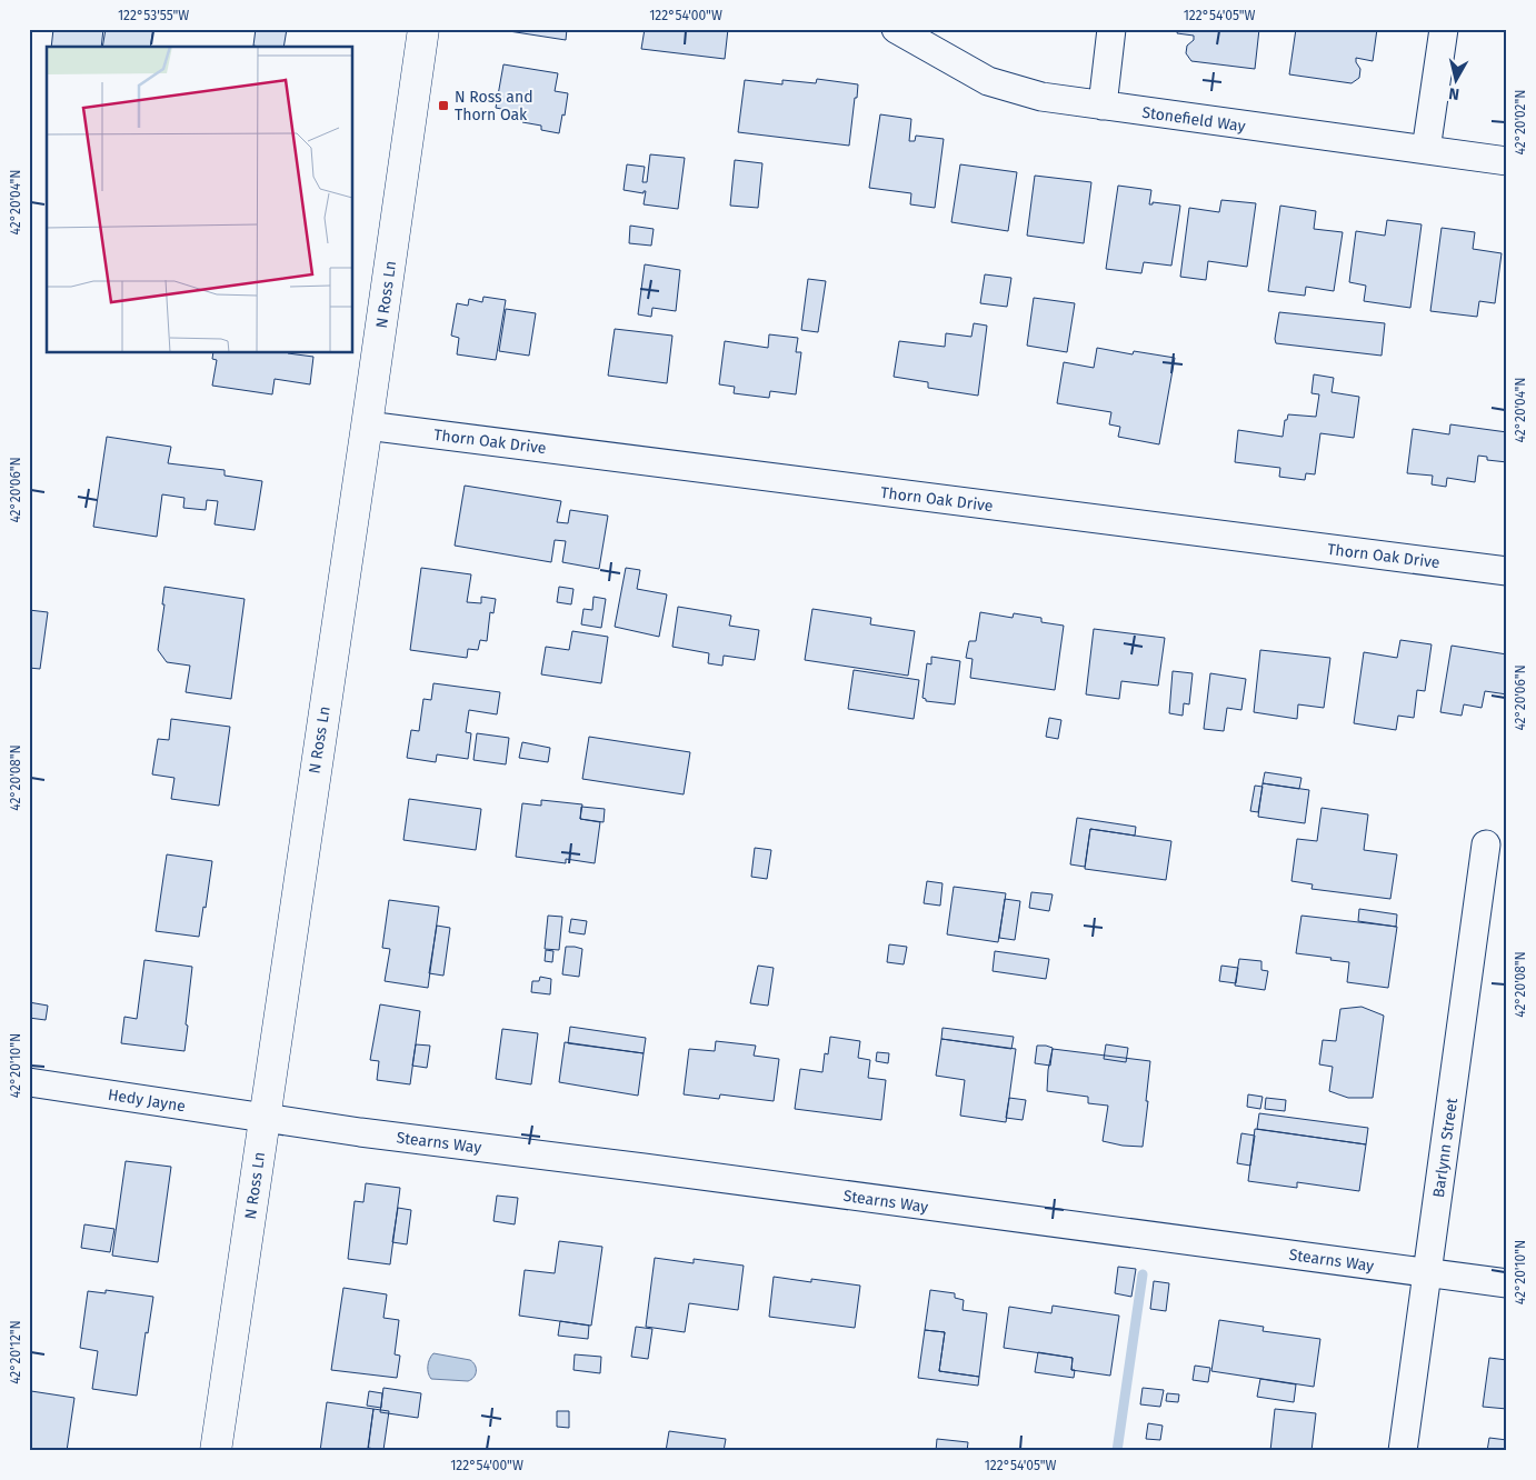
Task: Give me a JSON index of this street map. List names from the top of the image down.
{
  "streets": {
    "main road": ["N Ross Ln"],
    "street": [
      "Stonefield Way",
      "Thorn Oak Drive",
      "Hedy Jayne",
      "Stearns Way",
      "Barlynn Street"
    ]
  },
  "crossings": [
    ["N Ross Ln", "Thorn Oak Drive"],
    ["N Ross Ln", "Hedy Jayne"],
    ["N Ross Ln", "Stearns Way"],
    ["Hedy Jayne", "Stearns Way"],
    ["Stearns Way", "Barlynn Street"]
  ],
  "places": {
    "transit": ["N Ross and Thorn Oak"]
  },
  "north": "bottom",
  "coordinates": [
    "122°53'55\"W",
    "122°54'00\"W",
    "122°54'05\"W",
    "42°20'02\"N",
    "42°20'04\"N",
    "42°20'06\"N",
    "42°20'08\"N",
    "42°20'10\"N",
    "42°20'12\"N"
  ]
}
